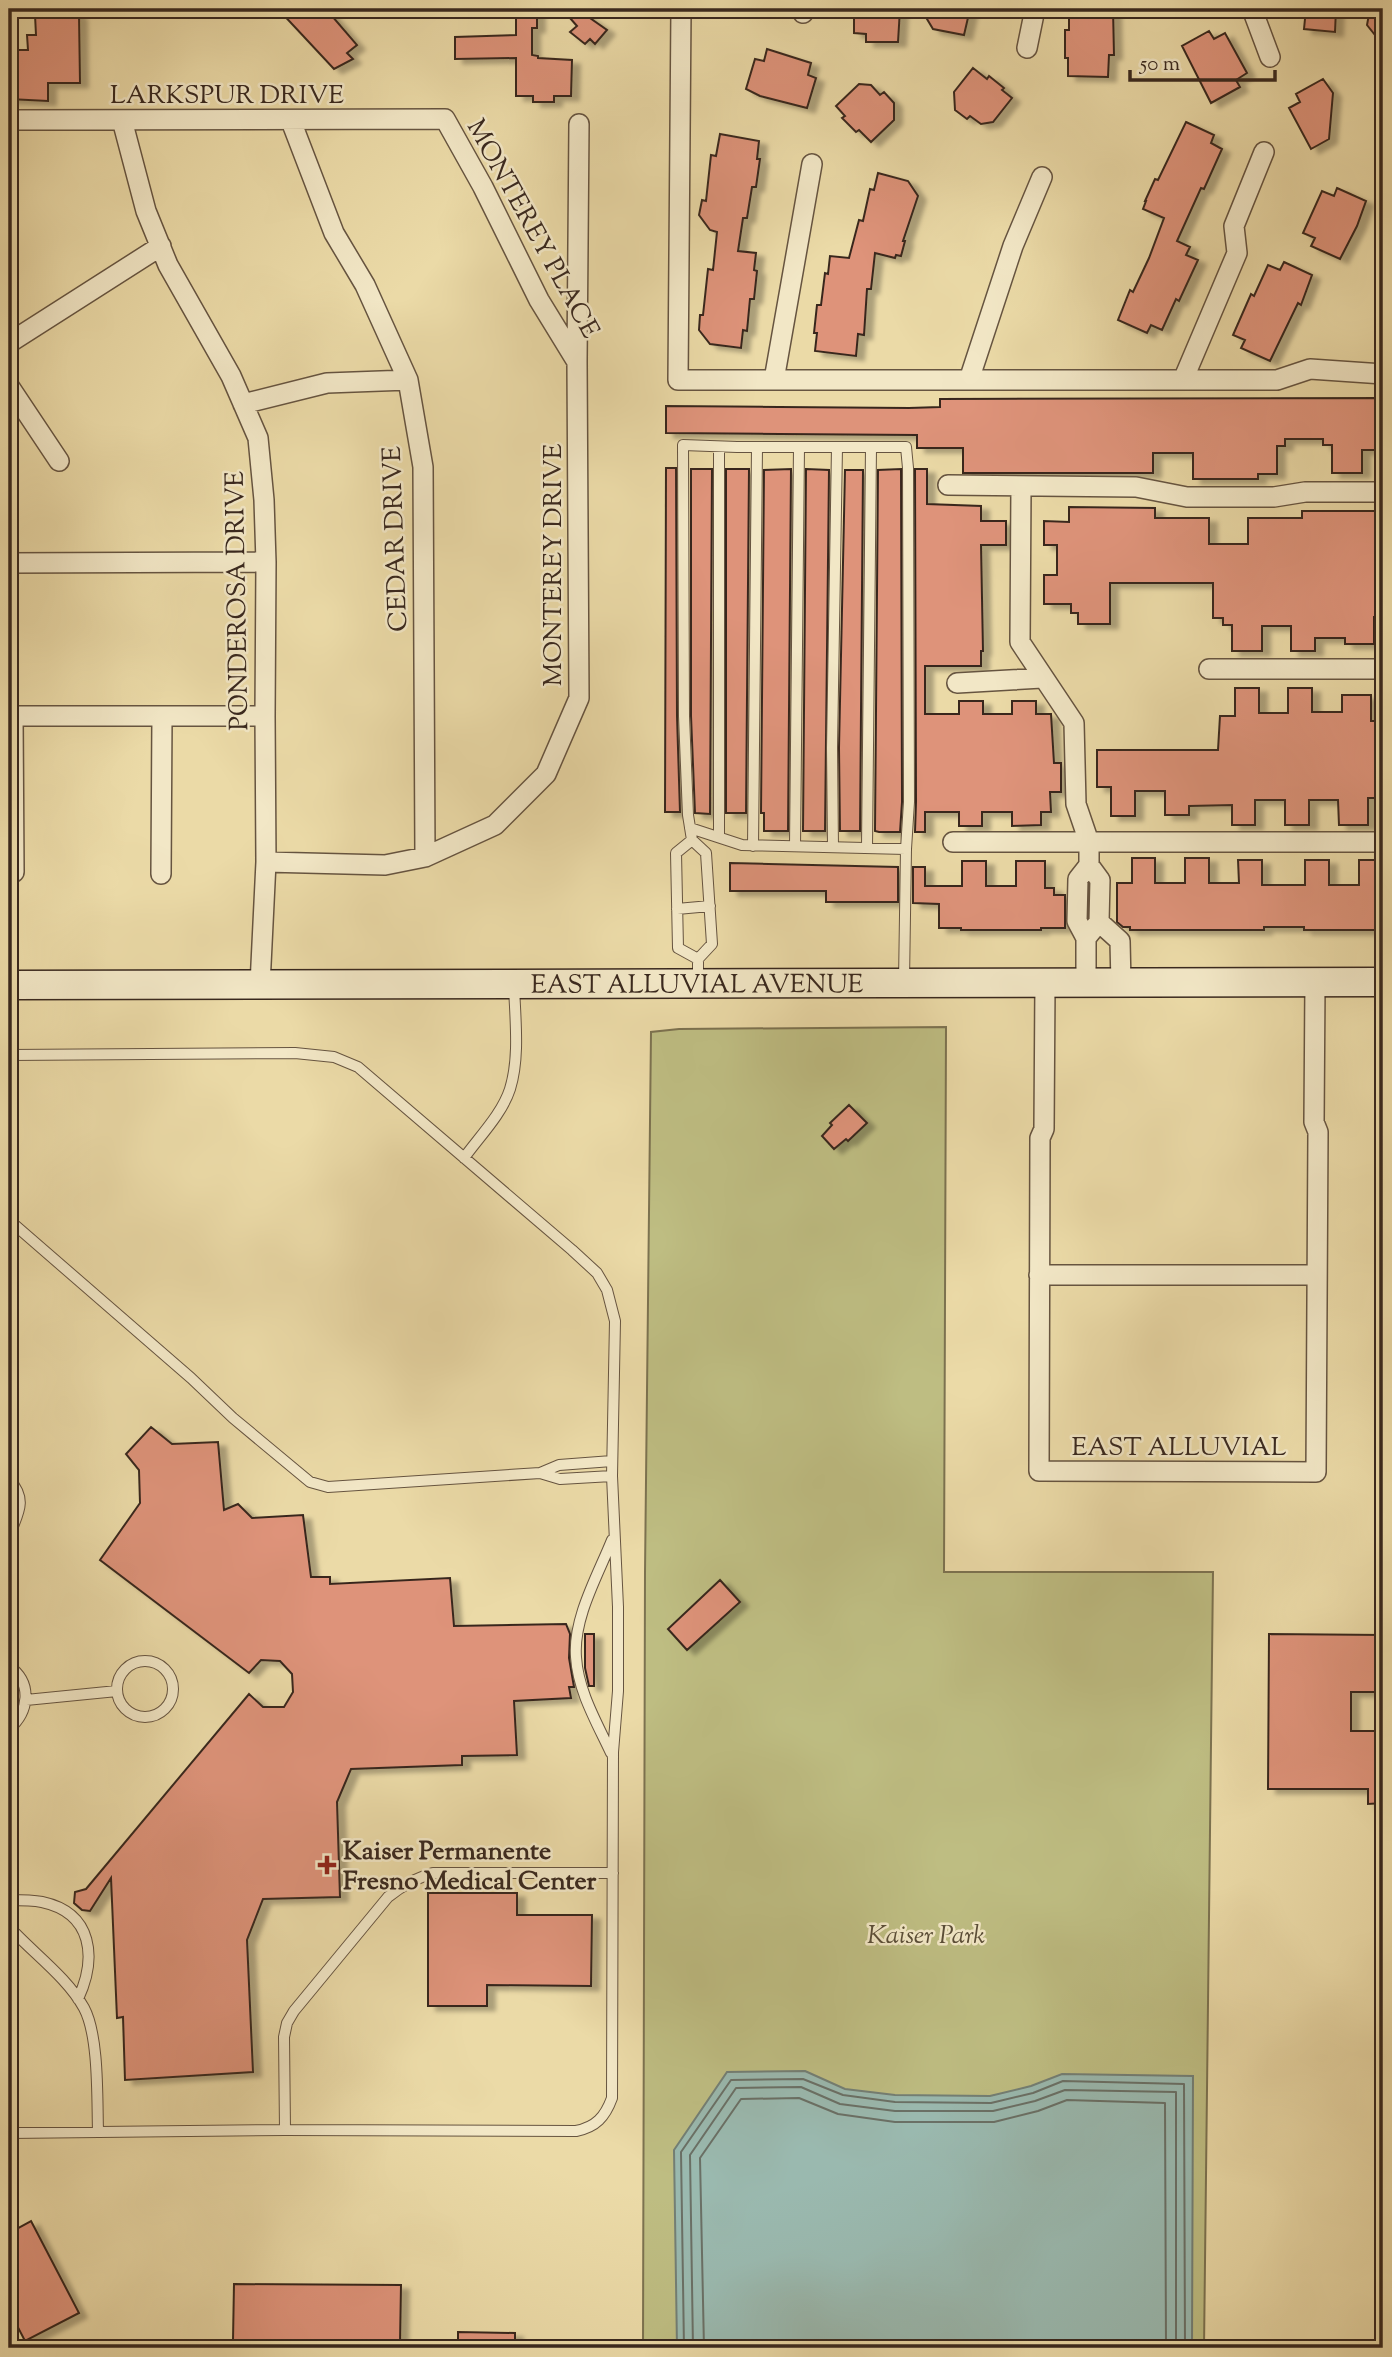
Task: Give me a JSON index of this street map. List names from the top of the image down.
{
  "streets": {
    "main road": ["EAST ALLUVIAL AVENUE"],
    "street": [
      "LARKSPUR DRIVE",
      "MONTEREY PLACE",
      "CEDAR DRIVE",
      "MONTEREY DRIVE",
      "PONDEROSA DRIVE",
      "EAST ALLUVIAL"
    ]
  },
  "crossings": [
    ["LARKSPUR DRIVE", "MONTEREY PLACE"],
    ["LARKSPUR DRIVE", "CEDAR DRIVE"],
    ["LARKSPUR DRIVE", "PONDEROSA DRIVE"],
    ["MONTEREY PLACE", "MONTEREY DRIVE"],
    ["CEDAR DRIVE", "MONTEREY DRIVE"],
    ["MONTEREY DRIVE", "PONDEROSA DRIVE"],
    ["PONDEROSA DRIVE", "EAST ALLUVIAL AVENUE"],
    ["EAST ALLUVIAL AVENUE", "EAST ALLUVIAL"]
  ],
  "parks": ["Kaiser Park"],
  "places": {
    "health": ["Kaiser Permanente Fresno Medical Center"]
  },
  "scale_bar": "50 m"
}
